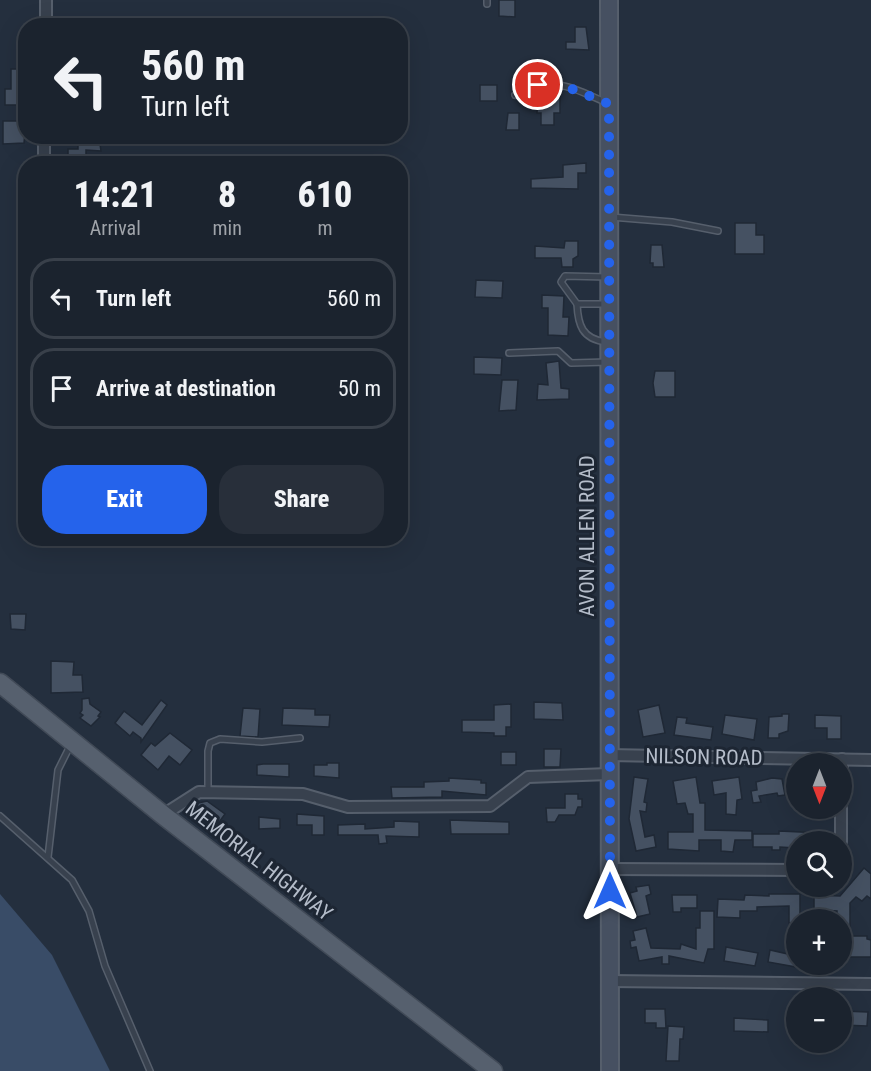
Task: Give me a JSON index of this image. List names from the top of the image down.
{
  "streets": {
    "main road": ["MEMORIAL HIGHWAY"],
    "street": ["AVON ALLEN ROAD", "NILSON ROAD"]
  },
  "crossings": [
    ["AVON ALLEN ROAD", "NILSON ROAD"]
  ],
  "north": "bottom",
  "page": {
    "turn": ["560 m", "Turn left"],
    "eta": [
      "14:21",
      "Arrival",
      "8",
      "min",
      "610",
      "m"
    ],
    "list": [
      {
        "name": "Turn left",
        "value": "560 m"
      },
      {
        "name": "Arrive at destination",
        "value": "50 m"
      }
    ],
    "buttons": ["Exit", "Share"],
    "map_buttons": ["+", "−"]
  }
}
